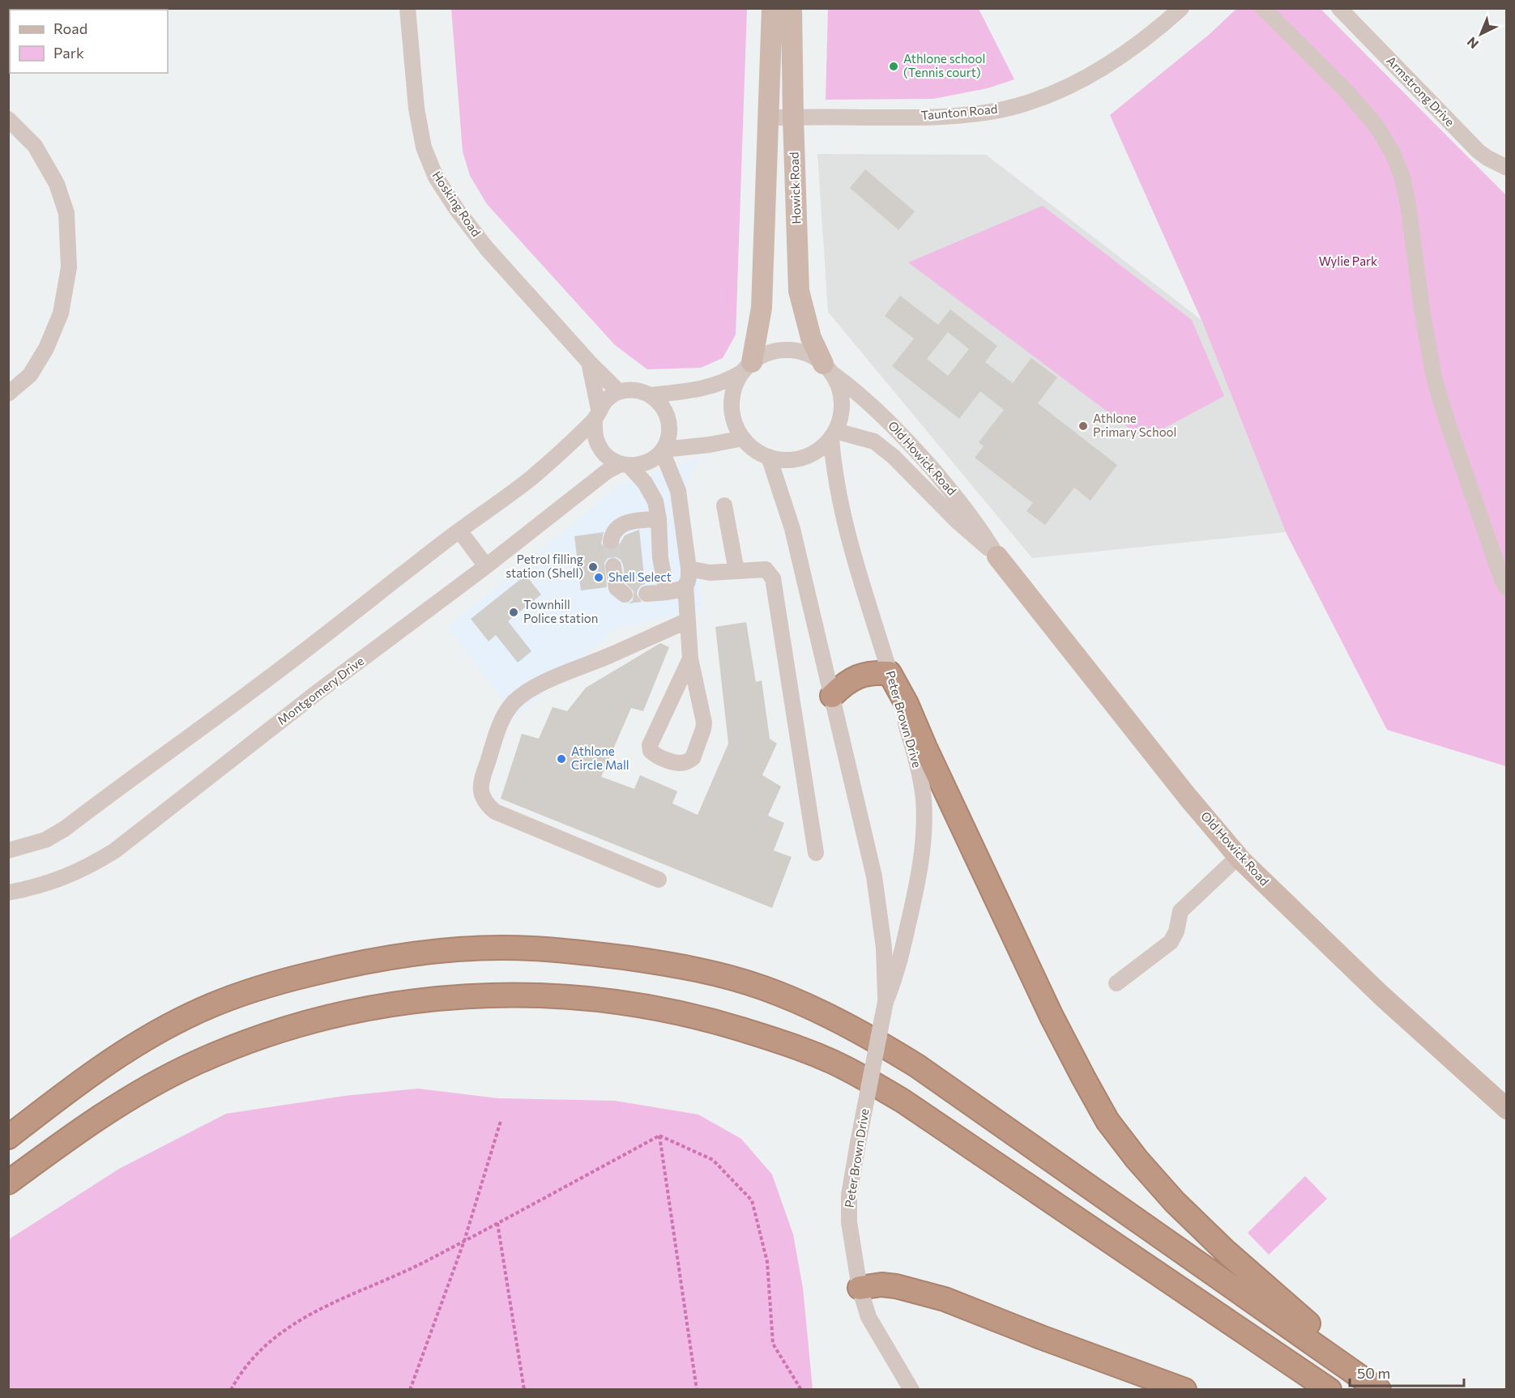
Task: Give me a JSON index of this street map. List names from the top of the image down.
{
  "streets": {
    "main road": ["Howick Road", "Old Howick Road"],
    "street": [
      "Armstrong Drive",
      "Taunton Road",
      "Hosking Road",
      "Montgomery Drive",
      "Peter Brown Drive"
    ]
  },
  "crossings": [
    ["Taunton Road", "Howick Road"],
    ["Howick Road", "Old Howick Road"],
    ["Howick Road", "Peter Brown Drive"],
    ["Hosking Road", "Montgomery Drive"],
    ["Old Howick Road", "Peter Brown Drive"]
  ],
  "parks": ["Wylie Park"],
  "places": [
    "Athlone school (Tennis court)",
    "Athlone Primary School",
    "Petrol filling station (Shell)",
    "Shell Select",
    "Townhill Police station",
    "Athlone Circle Mall"
  ],
  "legend": ["Road", "Park"],
  "scale_bar": "50 m",
  "north": "bottom left"
}
